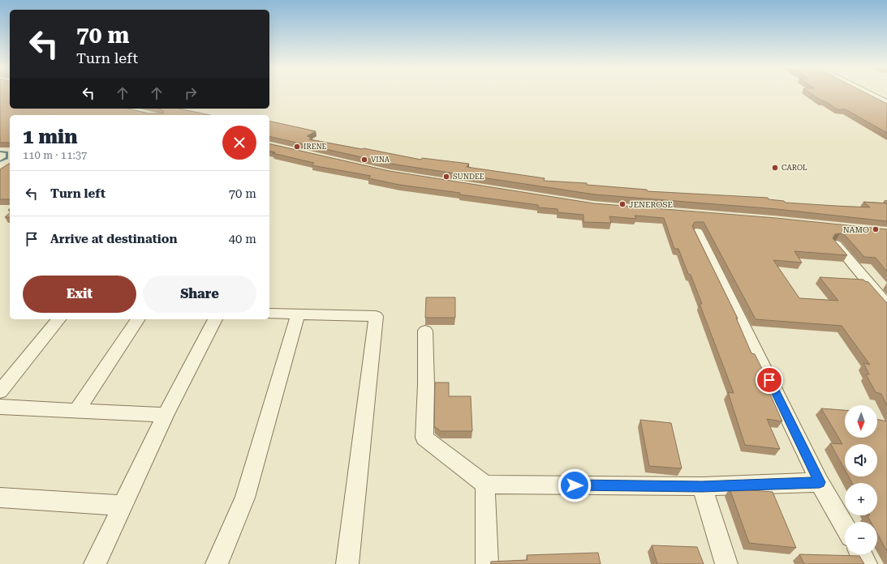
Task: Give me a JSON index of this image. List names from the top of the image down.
{
  "places": [
    "IRENE",
    "VINA",
    "CAROL",
    "SUNDEE",
    "JENEROSE",
    "NAMO"
  ],
  "north": "bottom",
  "page": {
    "turn": ["70 m", "Turn left"],
    "heading": ["1 min", "110 m · 11:37"],
    "list": [
      {
        "name": "Turn left",
        "value": "70 m"
      },
      {
        "name": "Arrive at destination",
        "value": "40 m"
      }
    ],
    "buttons": ["Exit", "Share"],
    "map_buttons": ["+", "−"]
  }
}
